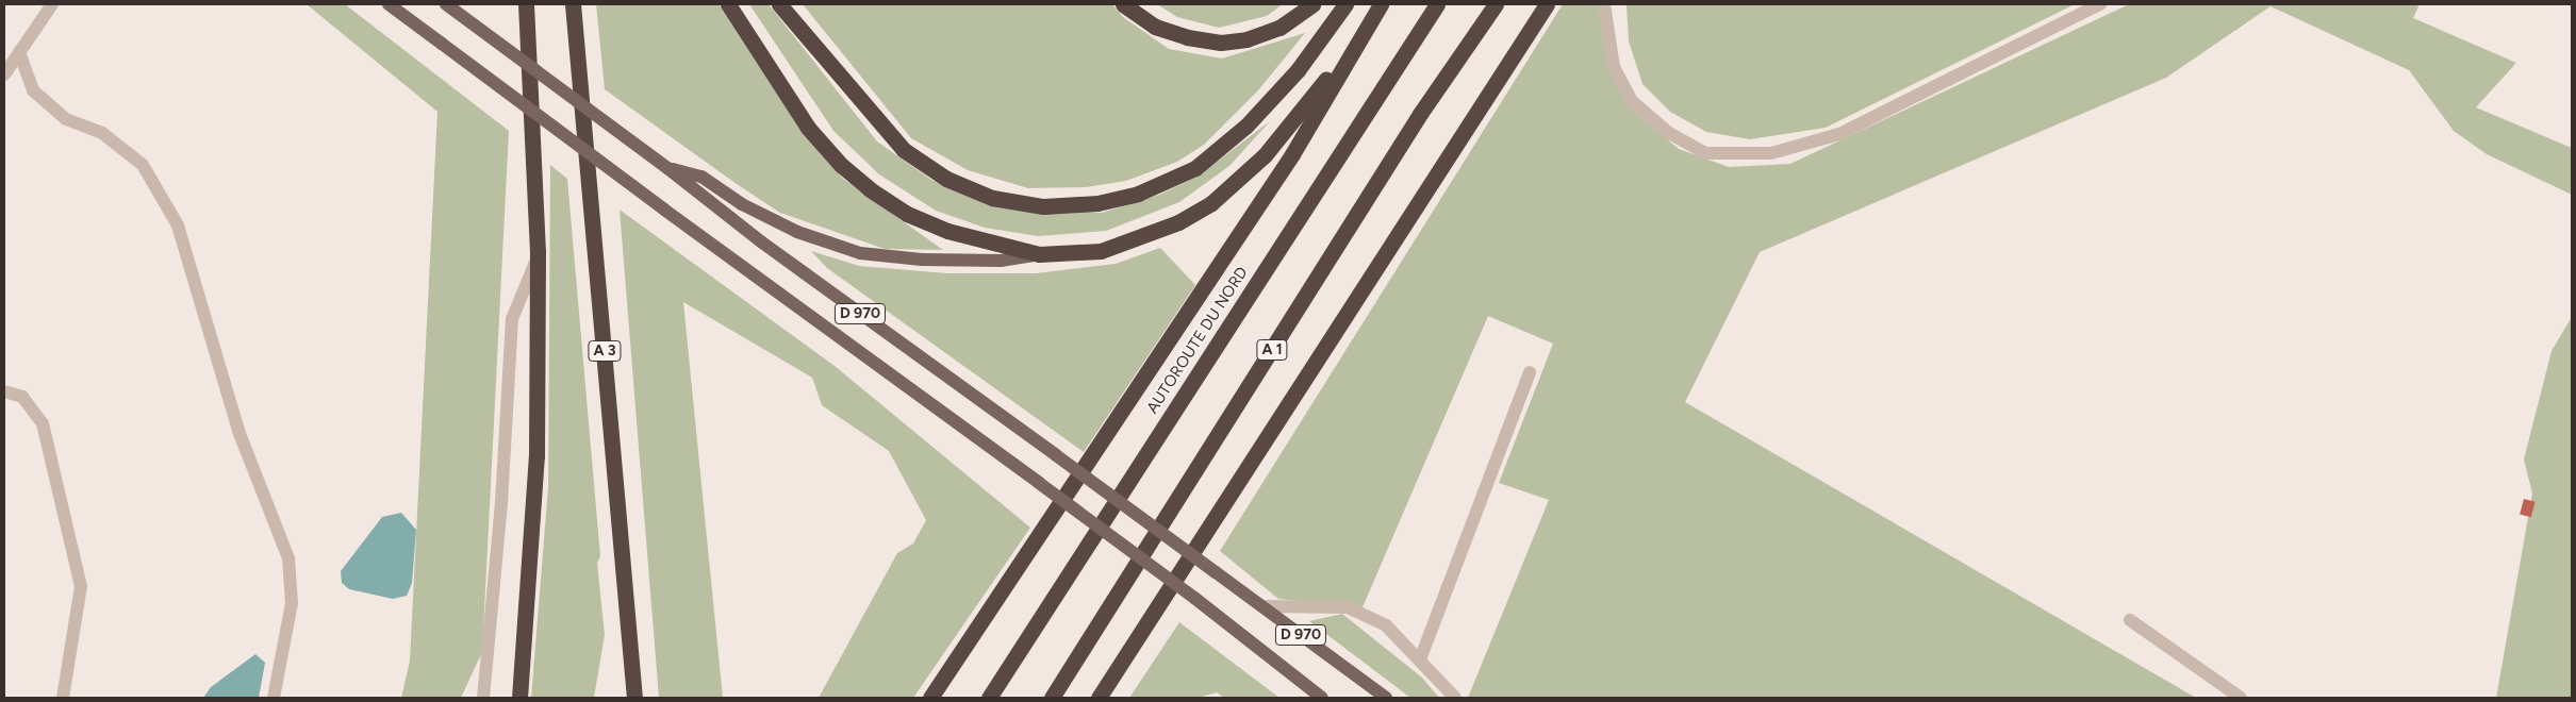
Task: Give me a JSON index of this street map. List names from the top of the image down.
{
  "streets": {
    "highway": ["AUTOROUTE DU NORD", "A 1", "A 3"],
    "main road": ["D 970"]
  }
}
